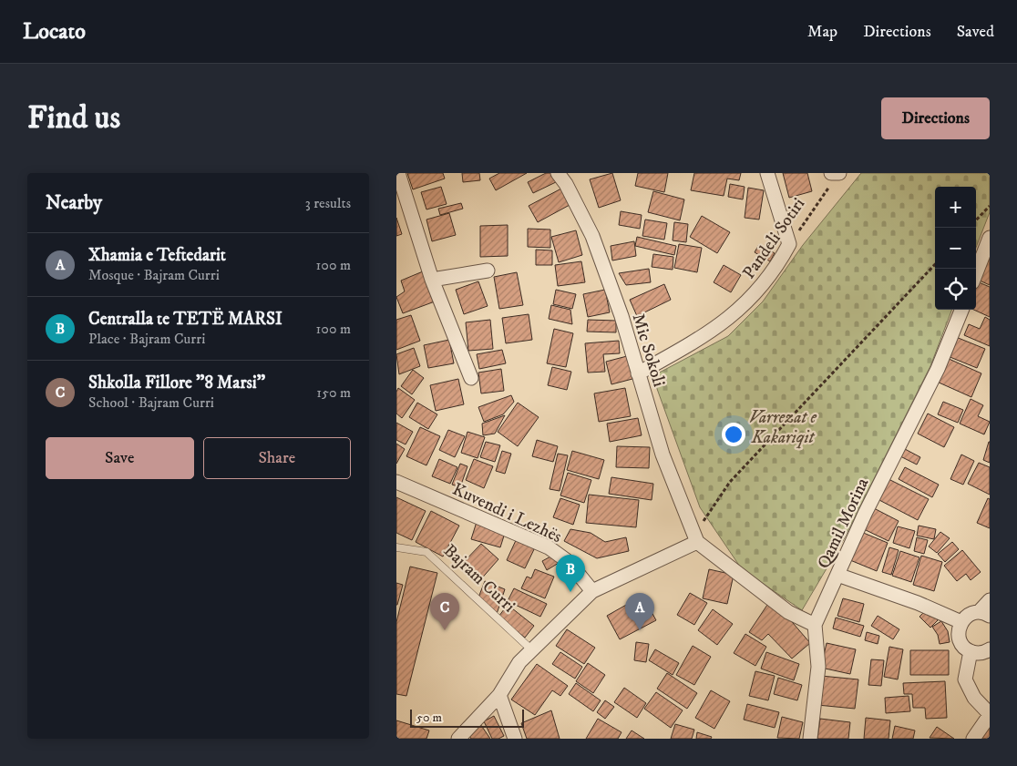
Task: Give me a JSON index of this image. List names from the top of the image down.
{
  "streets": {
    "street": [
      "Pandeli Sotiri",
      "Mic Sokoli",
      "Kuvendi i Lezhës",
      "Qamil Morina"
    ],
    "lane": ["Bajram Curri"]
  },
  "crossings": [
    ["Pandeli Sotiri", "Mic Sokoli"]
  ],
  "parks": ["Varrezat e Kakariqit"],
  "scale_bar": "50 m",
  "page": {
    "header": "Locato",
    "nav": ["Map", "Directions", "Saved"],
    "buttons": [
      "Directions",
      ["Save", "Share"]
    ],
    "title": "Find us",
    "heading": ["Nearby", "3 results"],
    "map_buttons": ["+", "−"],
    "list": [
      {
        "mark": "A",
        "name": "Xhamia e Teftedarit",
        "note": "Mosque · Bajram Curri",
        "value": "100 m"
      },
      {
        "mark": "B",
        "name": "Centralla te TETË MARSI",
        "note": "Place · Bajram Curri",
        "value": "100 m"
      },
      {
        "mark": "C",
        "name": "Shkolla Fillore \"8 Marsi\"",
        "note": "School · Bajram Curri",
        "value": "150 m"
      }
    ],
    "pins": ["B", "A", "C"],
    "scale": "50 m"
  }
}
